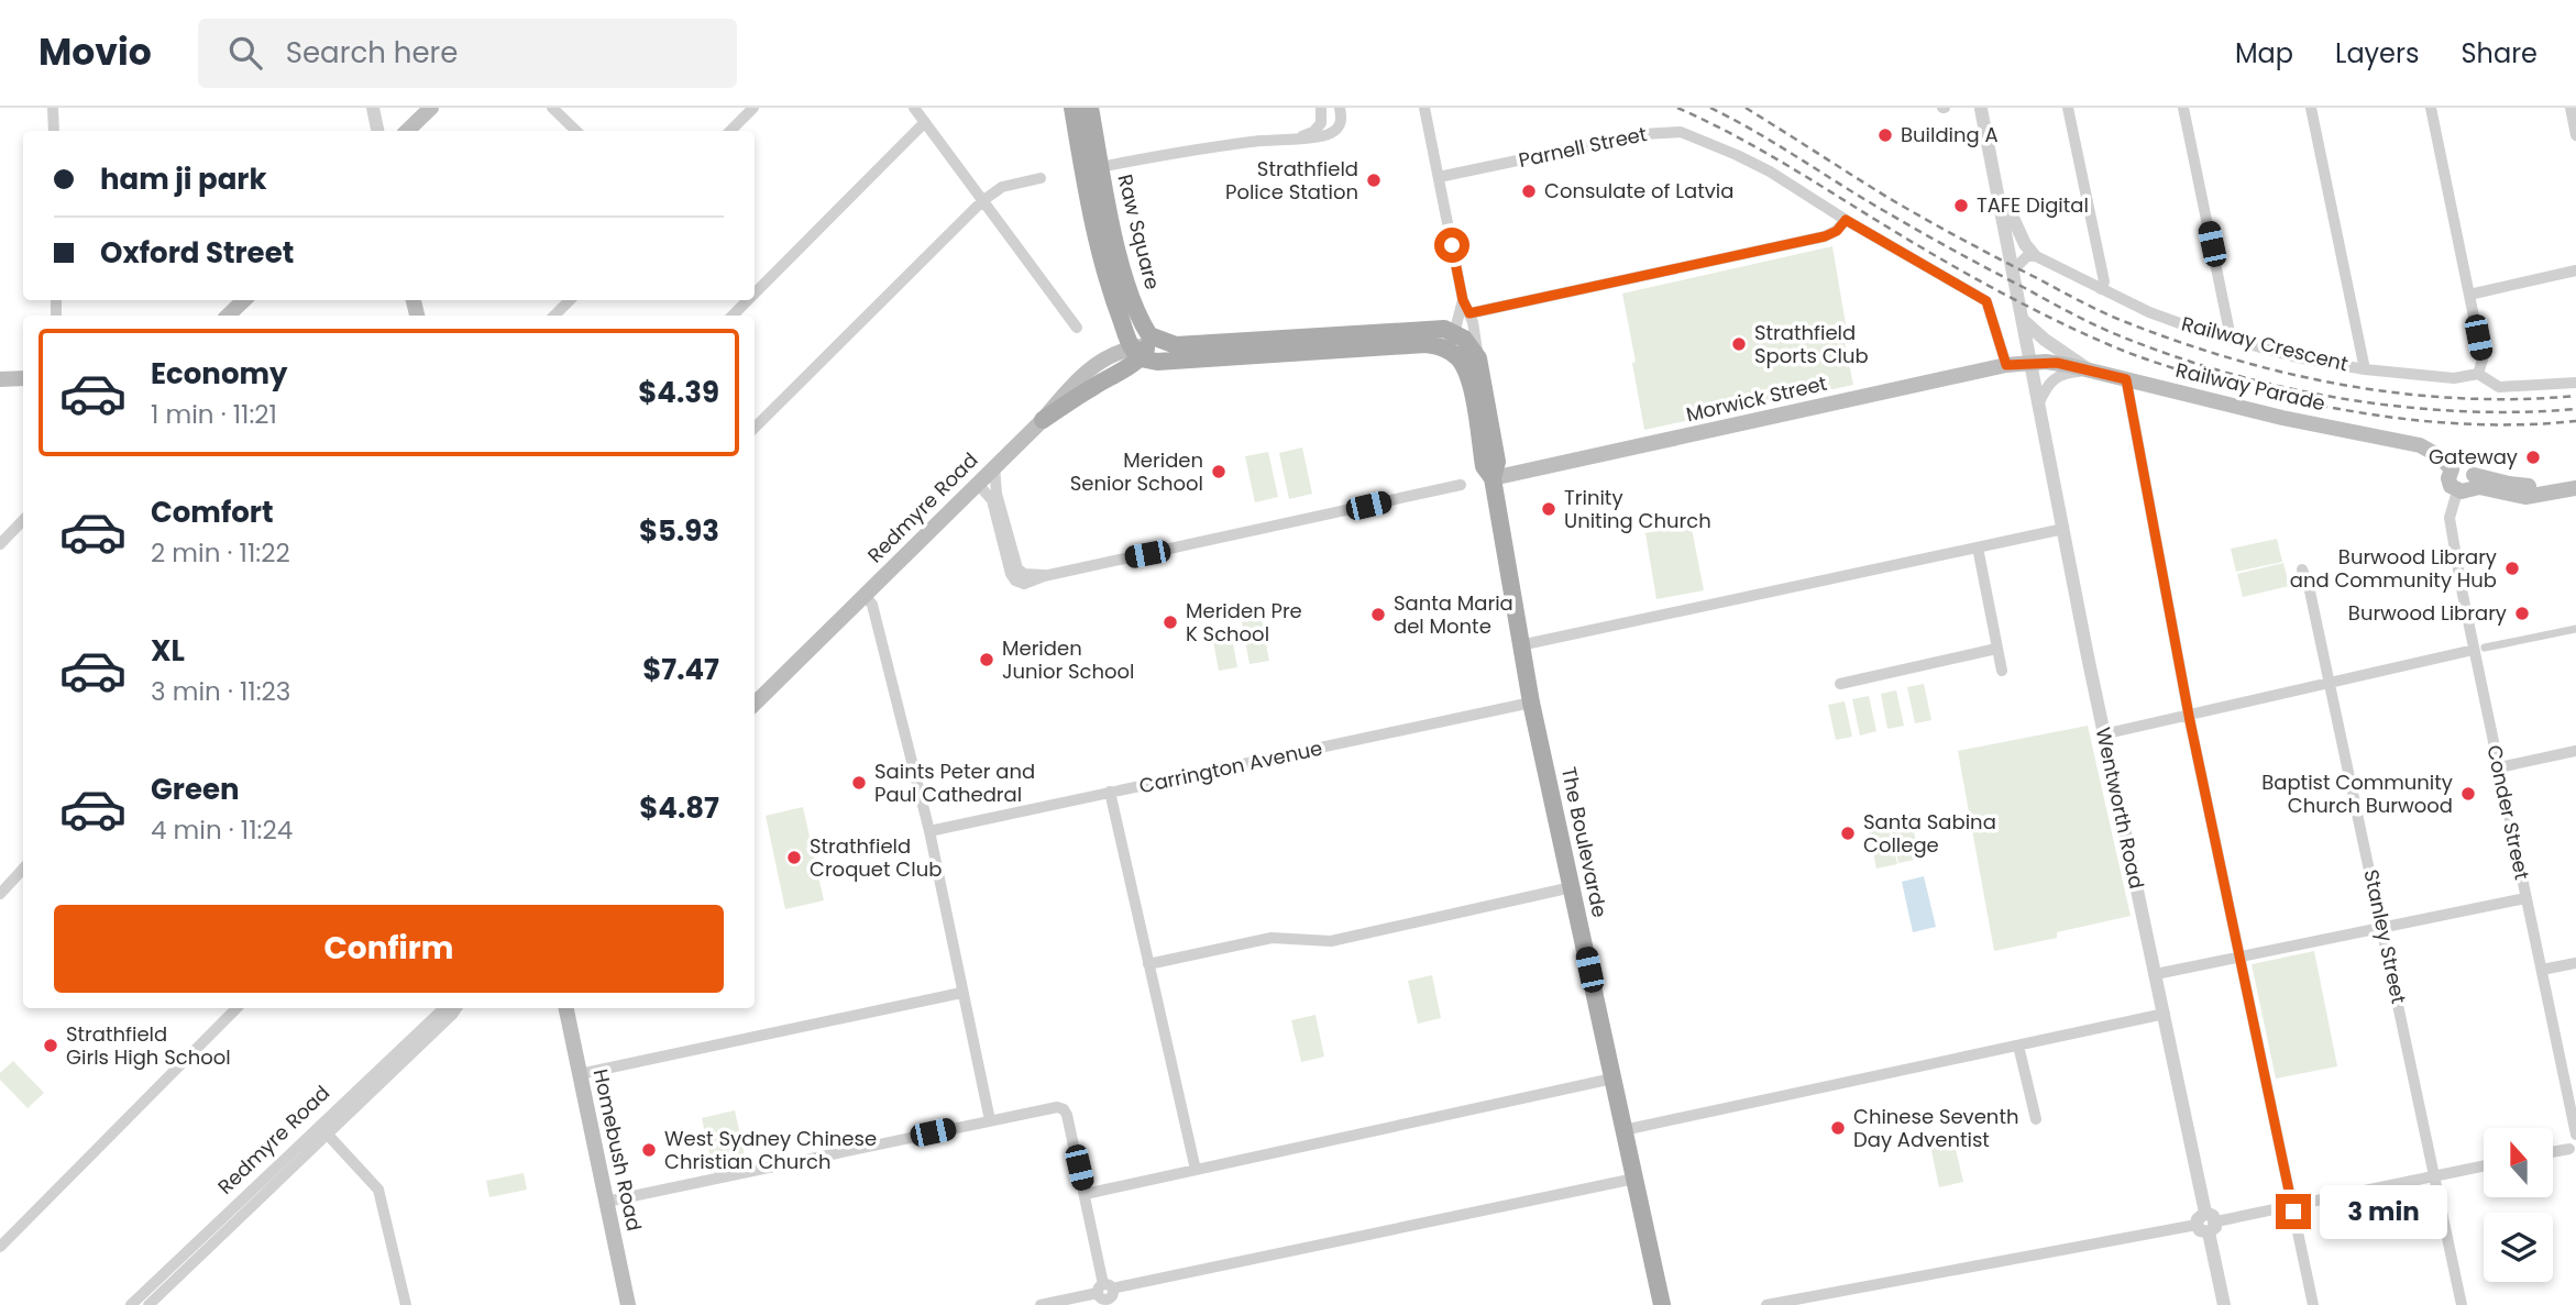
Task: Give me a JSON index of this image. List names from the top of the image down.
{
  "streets": {
    "main road": [
      "Raw Square",
      "Railway Parade",
      "Morwick Street",
      "Redmyre Road",
      "The Boulevarde",
      "Homebush Road"
    ],
    "street": [
      "Parnell Street",
      "Railway Crescent",
      "Carrington Avenue",
      "Wentworth Road",
      "Conder Street",
      "Stanley Street"
    ]
  },
  "crossings": [
    ["Parnell Street", "Morwick Street"],
    ["Parnell Street", "The Boulevarde"],
    ["Raw Square", "Redmyre Road"],
    ["Railway Parade", "Morwick Street"],
    ["Railway Parade", "Wentworth Road"],
    ["Morwick Street", "Wentworth Road"],
    ["Morwick Street", "The Boulevarde"],
    ["Redmyre Road", "The Boulevarde"],
    ["Carrington Avenue", "The Boulevarde"]
  ],
  "places": [
    "Building A",
    "Strathfield Police Station",
    "Consulate of Latvia",
    "TAFE Digital",
    "Strathfield Sports Club",
    "Gateway",
    "Meriden Senior School",
    "Trinity Uniting Church",
    "Burwood Library and Community Hub",
    "Burwood Library",
    "Santa Maria del Monte",
    "Meriden Pre K School",
    "Meriden Junior School",
    "Saints Peter and Paul Cathedral",
    "Baptist Community Church Burwood",
    "Santa Sabina College",
    "Strathfield Croquet Club",
    "Strathfield Girls High School",
    "Chinese Seventh Day Adventist",
    "West Sydney Chinese Christian Church"
  ],
  "north": "top",
  "page": {
    "header": "Movio",
    "search": "Search here",
    "nav": ["Map", "Layers", "Share"],
    "banner": ["ham ji park", "Oxford Street"],
    "list": [
      {
        "name": "Economy",
        "note": "1 min · 11:21",
        "value": "$4.39"
      },
      {
        "name": "Comfort",
        "note": "2 min · 11:22",
        "value": "$5.93"
      },
      {
        "name": "XL",
        "note": "3 min · 11:23",
        "value": "$7.47"
      },
      {
        "name": "Green",
        "note": "4 min · 11:24",
        "value": "$4.87"
      }
    ],
    "buttons": "Confirm",
    "bubble": "3 min"
  }
}
